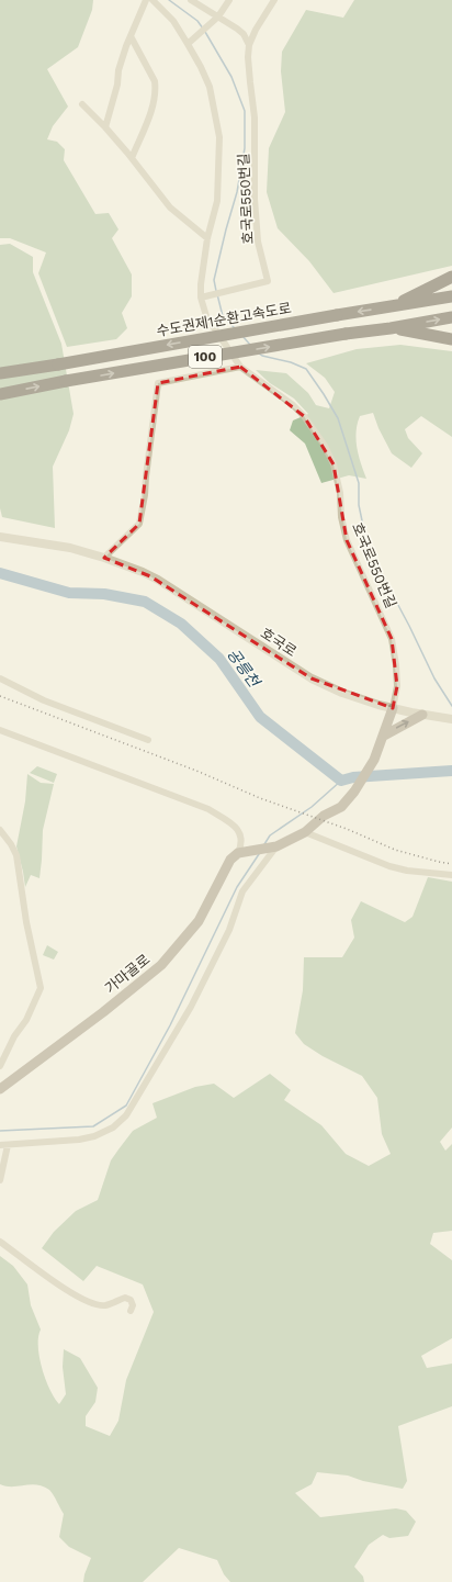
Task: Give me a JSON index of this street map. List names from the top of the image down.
{
  "streets": {
    "highway": ["수도권제1순환고속도로", "100"],
    "main road": ["가마골로"],
    "street": ["호국로550번길", "호국로"]
  },
  "crossings": [
    ["호국로550번길", "호국로"]
  ],
  "water": ["공릉천"]
}
